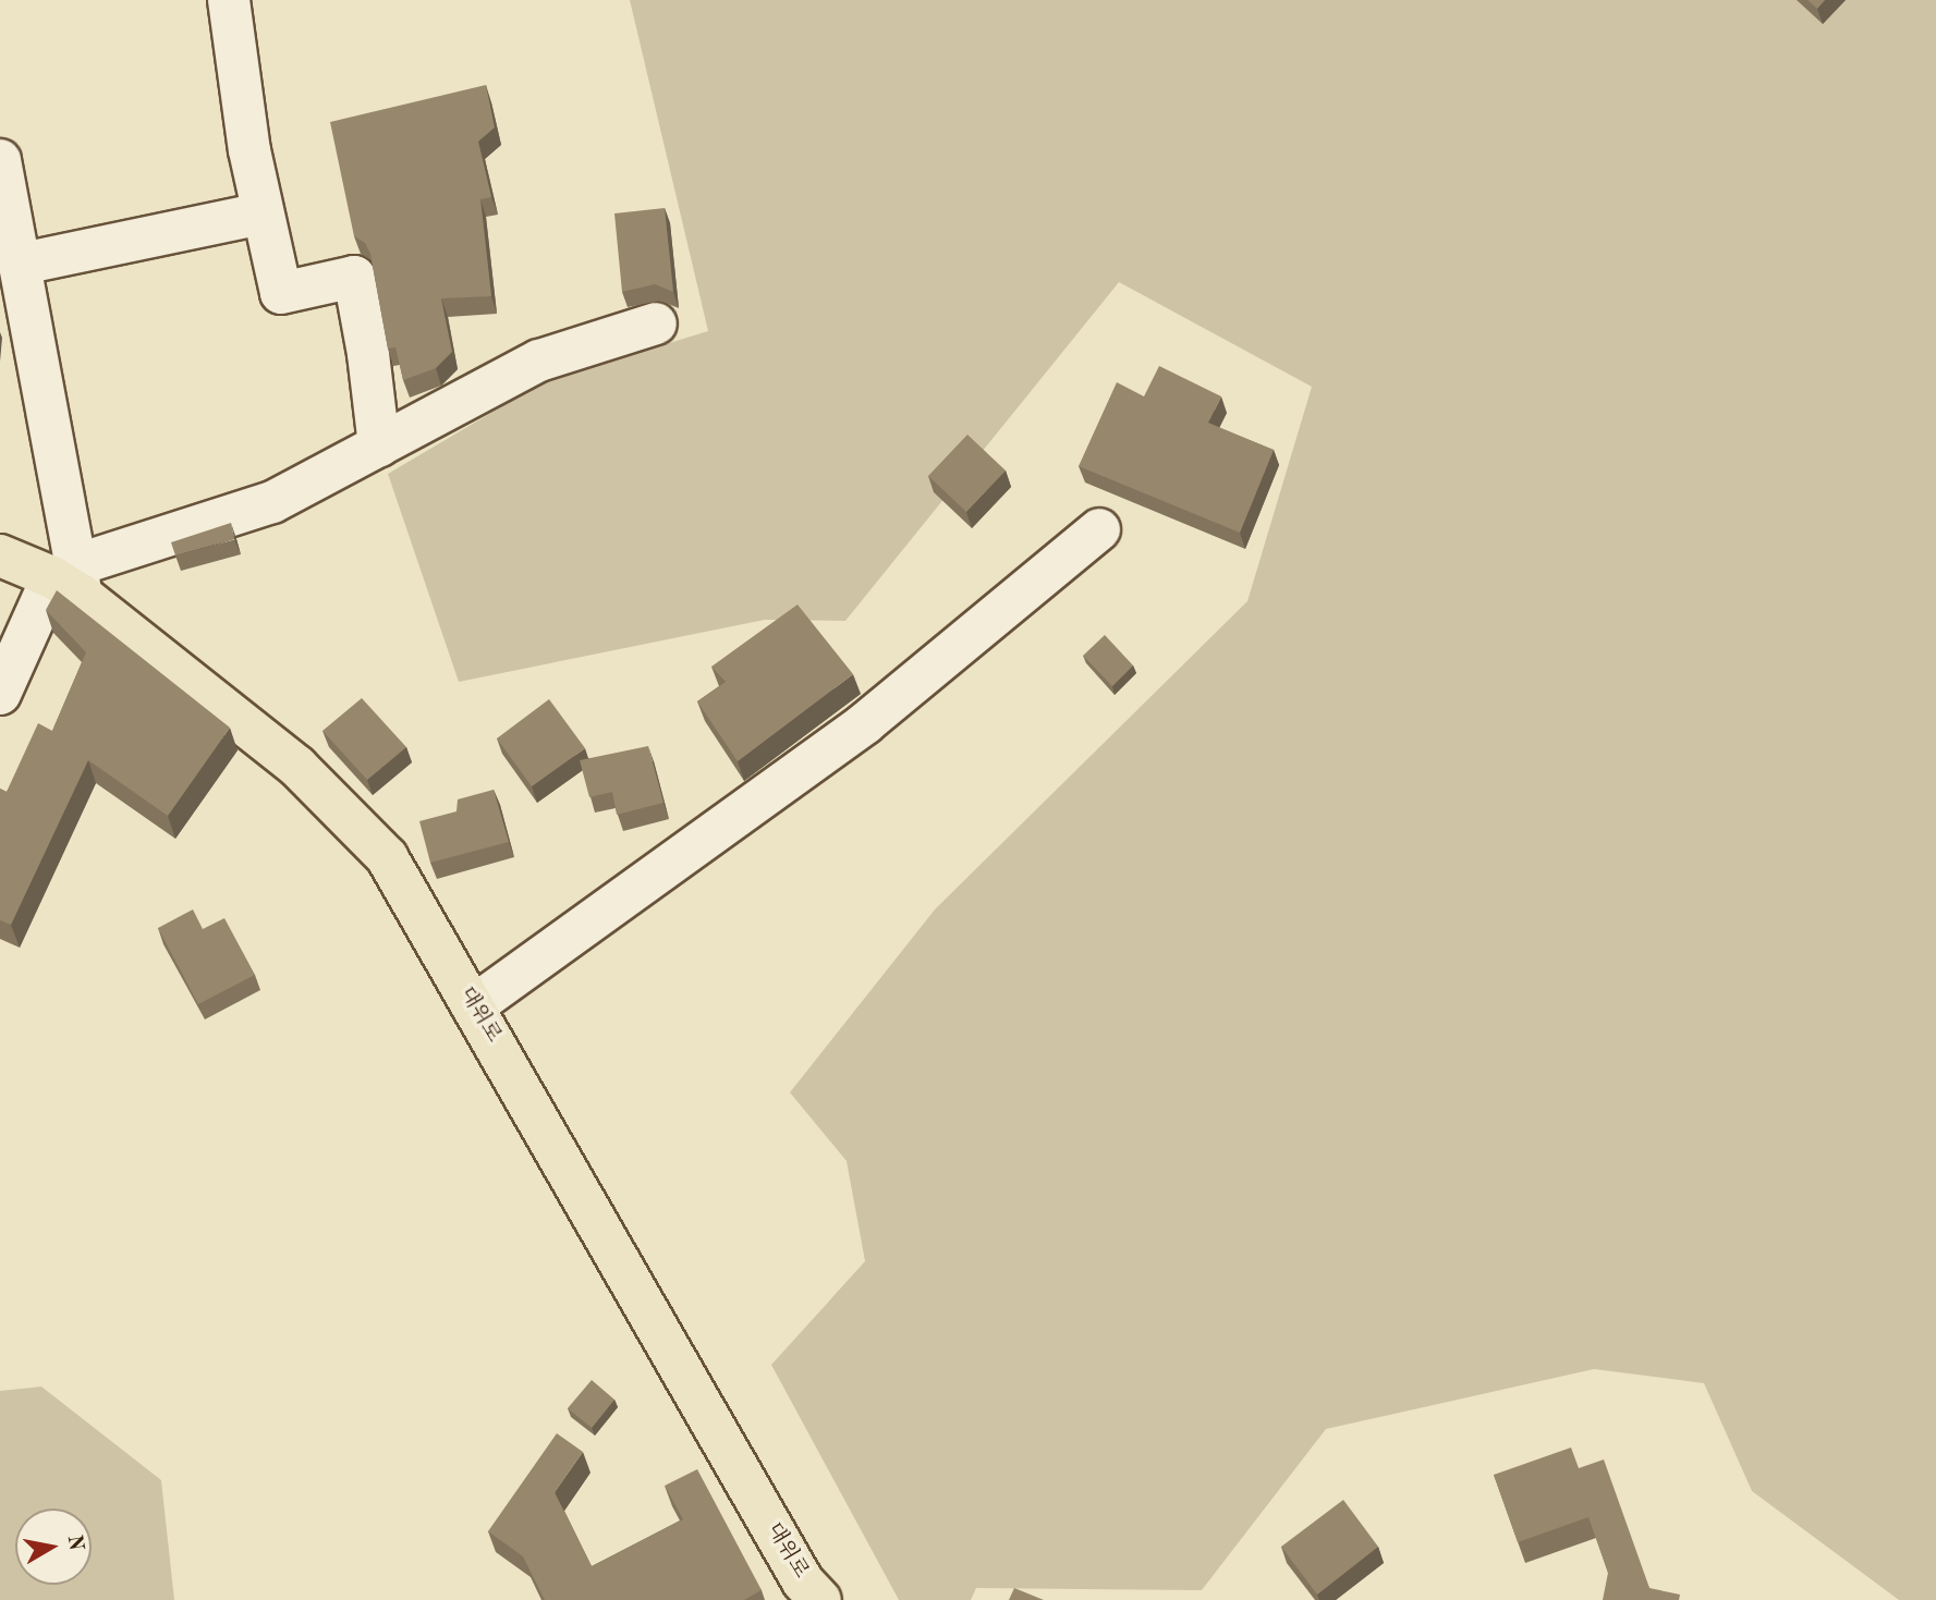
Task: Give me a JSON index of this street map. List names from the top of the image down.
{
  "streets": {
    "main road": ["대위로"]
  },
  "north": "right"
}
